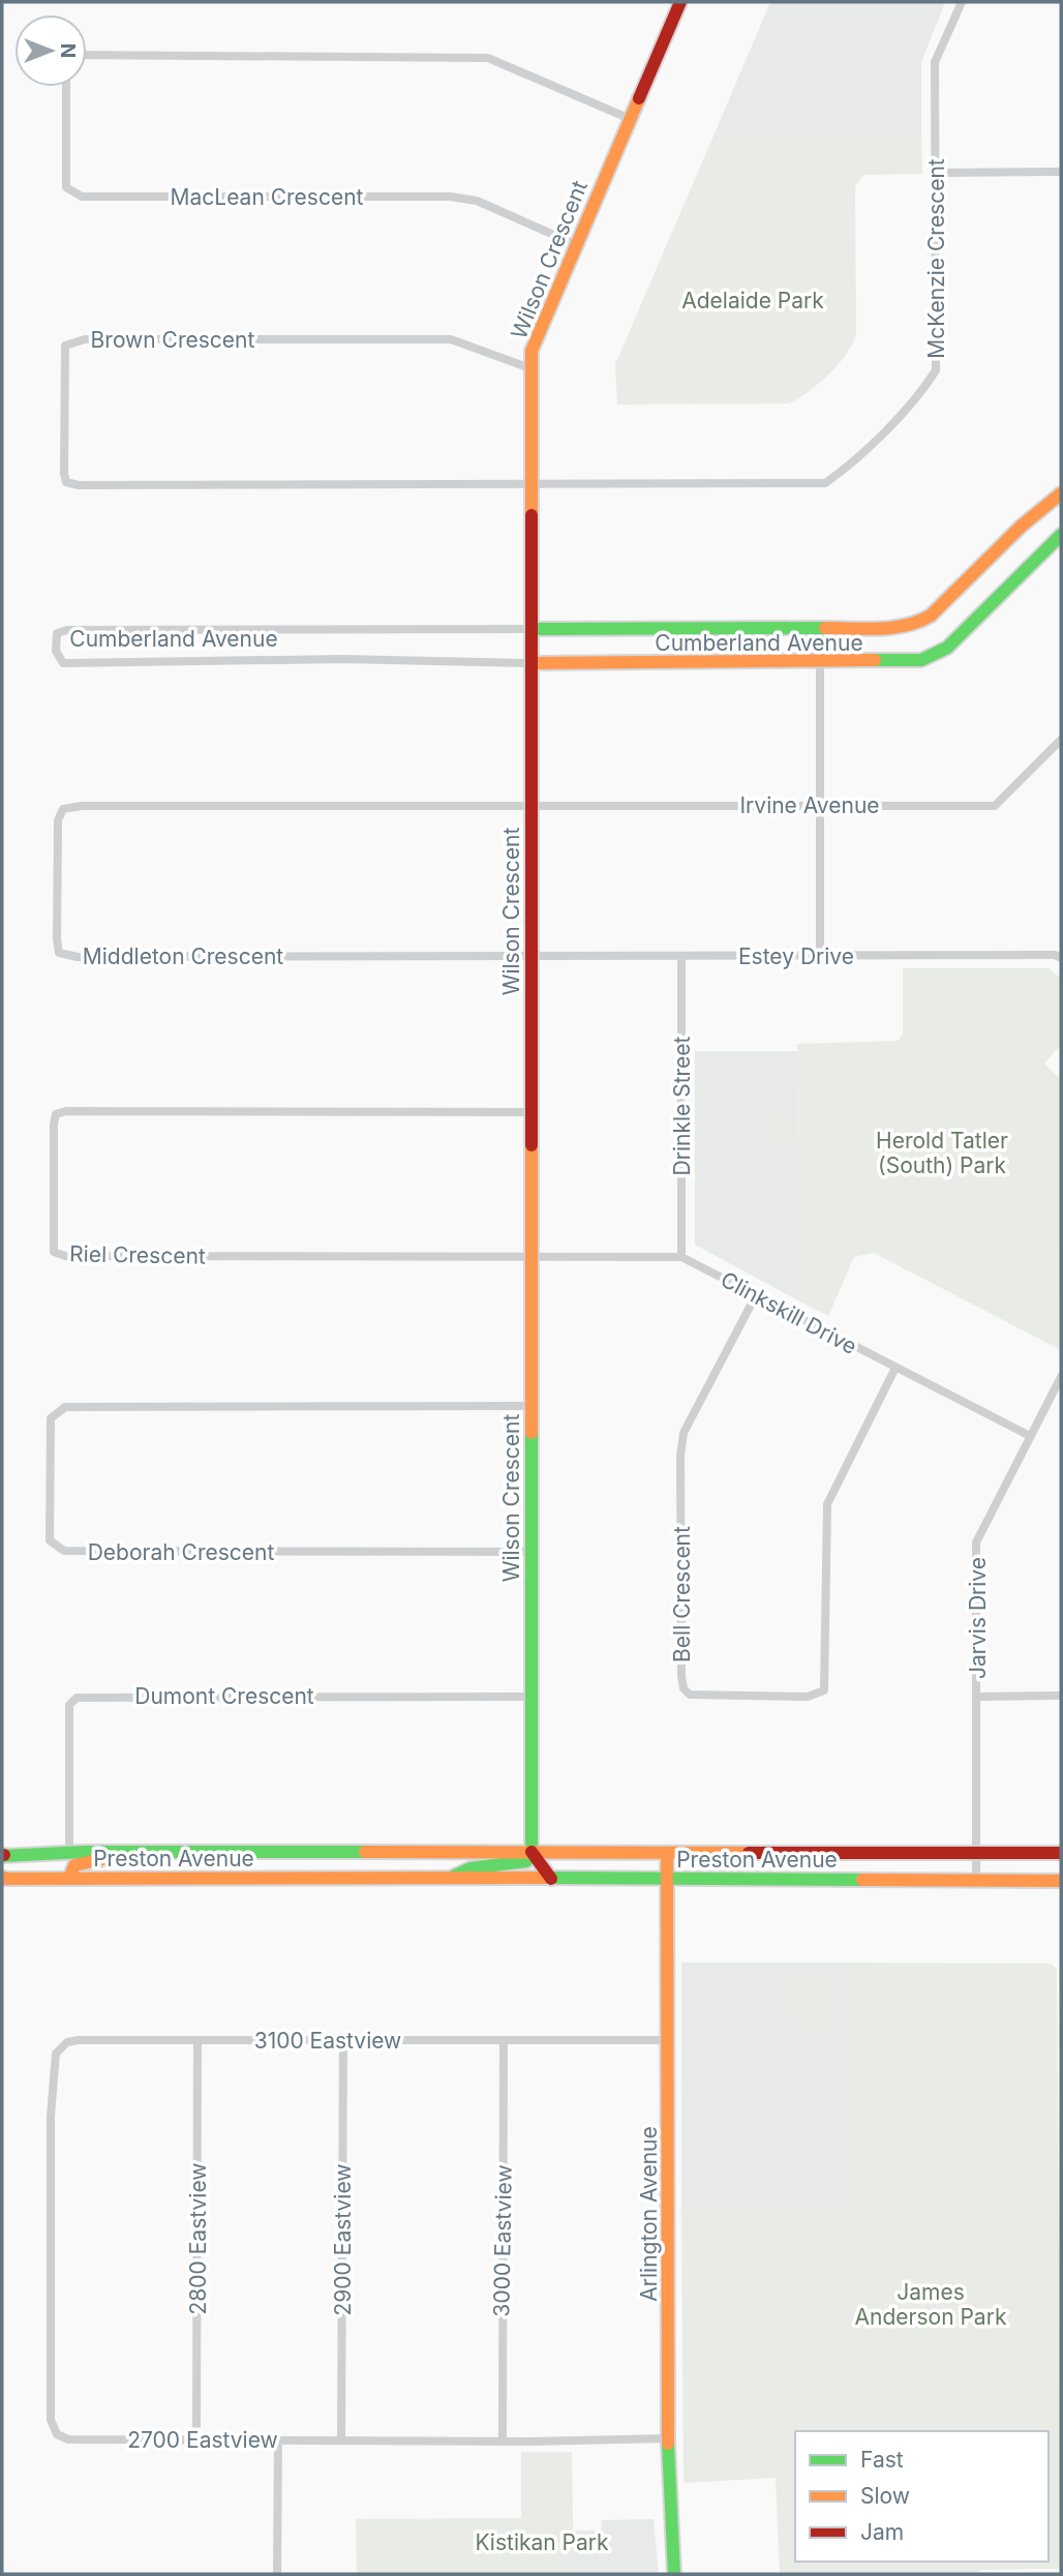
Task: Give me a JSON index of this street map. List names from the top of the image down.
{
  "streets": {
    "street": [
      "MacLean Crescent",
      "McKenzie Crescent",
      "Wilson Crescent",
      "Brown Crescent",
      "Cumberland Avenue",
      "Irvine Avenue",
      "Middleton Crescent",
      "Estey Drive",
      "Drinkle Street",
      "Riel Crescent",
      "Clinkskill Drive",
      "Deborah Crescent",
      "Bell Crescent",
      "Jarvis Drive",
      "Dumont Crescent",
      "Preston Avenue",
      "3100 Eastview",
      "Arlington Avenue",
      "2800 Eastview",
      "2900 Eastview",
      "3000 Eastview",
      "2700 Eastview"
    ]
  },
  "crossings": [
    ["MacLean Crescent", "Wilson Crescent"],
    ["McKenzie Crescent", "Wilson Crescent"],
    ["McKenzie Crescent", "Brown Crescent"],
    ["Wilson Crescent", "Brown Crescent"],
    ["Wilson Crescent", "Cumberland Avenue"],
    ["Wilson Crescent", "Irvine Avenue"],
    ["Wilson Crescent", "Middleton Crescent"],
    ["Wilson Crescent", "Estey Drive"],
    ["Wilson Crescent", "Riel Crescent"],
    ["Wilson Crescent", "Clinkskill Drive"],
    ["Wilson Crescent", "Deborah Crescent"],
    ["Wilson Crescent", "Dumont Crescent"],
    ["Wilson Crescent", "Preston Avenue"],
    ["Irvine Avenue", "Middleton Crescent"],
    ["Middleton Crescent", "Estey Drive"],
    ["Estey Drive", "Drinkle Street"],
    ["Drinkle Street", "Clinkskill Drive"],
    ["Riel Crescent", "Clinkskill Drive"],
    ["Clinkskill Drive", "Bell Crescent"],
    ["Clinkskill Drive", "Jarvis Drive"],
    ["Jarvis Drive", "Preston Avenue"],
    ["Dumont Crescent", "Preston Avenue"],
    ["Preston Avenue", "Arlington Avenue"],
    ["3100 Eastview", "Arlington Avenue"],
    ["3100 Eastview", "2800 Eastview"],
    ["3100 Eastview", "2900 Eastview"],
    ["3100 Eastview", "3000 Eastview"],
    ["3100 Eastview", "2700 Eastview"],
    ["Arlington Avenue", "2700 Eastview"],
    ["2800 Eastview", "2700 Eastview"],
    ["2900 Eastview", "2700 Eastview"],
    ["3000 Eastview", "2700 Eastview"]
  ],
  "parks": [
    "Adelaide Park",
    "Herold Tatler (South) Park",
    "James Anderson Park",
    "Kistikan Park"
  ],
  "legend": ["Fast", "Slow", "Jam"],
  "north": "right"
}
